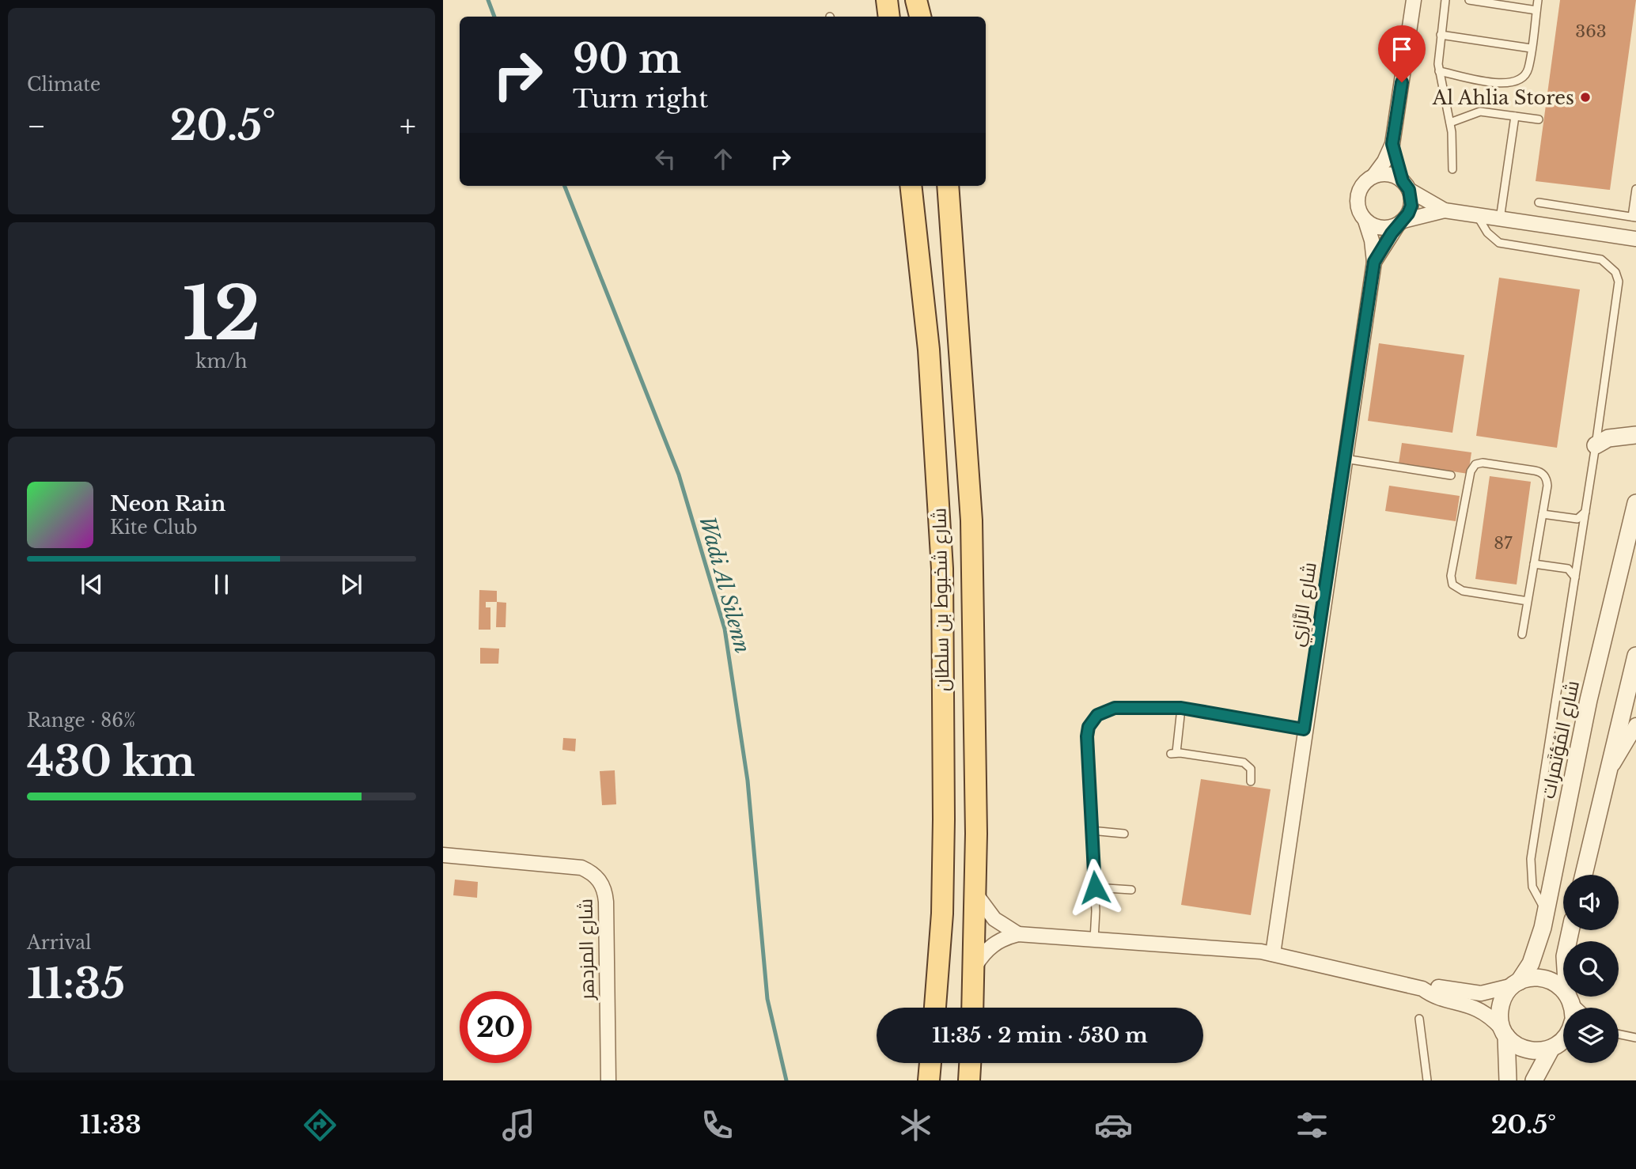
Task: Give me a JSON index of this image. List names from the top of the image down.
{
  "streets": {
    "main road": ["شارع شخبوط بن سلطان"],
    "street": ["شارع الرَّازِي", "شارع المُؤتَمرات", "شارع المزدهر"]
  },
  "water": ["Wadi Al Silenn"],
  "places": ["Al Ahlia Stores"],
  "house_numbers": ["363", "87"],
  "page": {
    "tile": [
      "Climate",
      ["12", "km/h"],
      ["Range · 86%", "430 km"],
      ["Arrival", "11:35"]
    ],
    "turn": ["90 m", "Turn right"],
    "heat": ["−", "20.5°", "+"],
    "song": ["Neon Rain", "Kite Club"],
    "limit": "20",
    "trip": "11:35 · 2 min · 530 m",
    "tabs": ["11:33", "20.5°"]
  }
}
